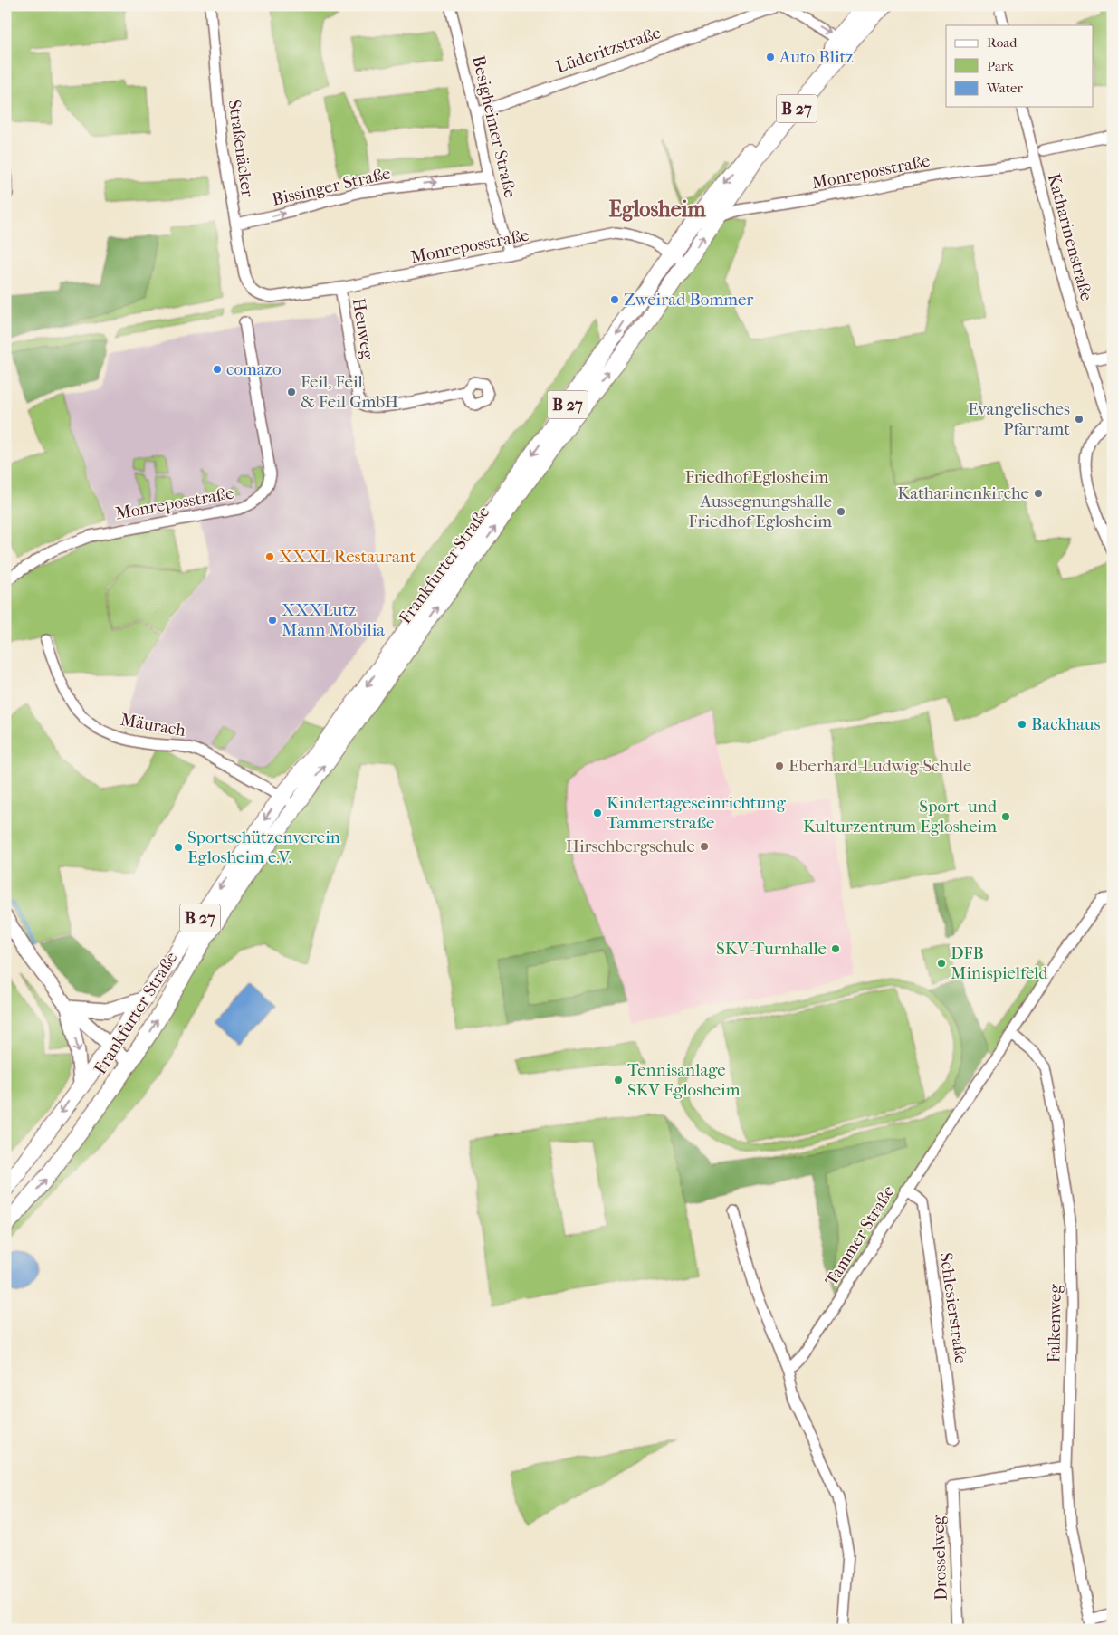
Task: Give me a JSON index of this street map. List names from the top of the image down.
{
  "streets": {
    "main road": ["B 27", "Frankfurter Straße"],
    "street": [
      "Lüderitzstraße",
      "Besigheimer Straße",
      "Straßenäcker",
      "Monreposstraße",
      "Bissinger Straße",
      "Katharinenstraße",
      "Heuweg",
      "Mäurach",
      "Tammer Straße",
      "Schlesierstraße",
      "Falkenweg",
      "Drosselweg"
    ]
  },
  "crossings": [
    ["Lüderitzstraße", "Besigheimer Straße"],
    ["Besigheimer Straße", "Monreposstraße"],
    ["Besigheimer Straße", "Bissinger Straße"],
    ["Straßenäcker", "Monreposstraße"],
    ["Straßenäcker", "Bissinger Straße"],
    ["Monreposstraße", "Katharinenstraße"],
    ["Monreposstraße", "Heuweg"],
    ["Monreposstraße", "Frankfurter Straße"],
    ["Frankfurter Straße", "Mäurach"],
    ["Tammer Straße", "Schlesierstraße"],
    ["Tammer Straße", "Falkenweg"],
    ["Falkenweg", "Drosselweg"]
  ],
  "one_way": ["Bissinger Straße"],
  "districts": ["Eglosheim"],
  "parks": ["Friedhof Eglosheim"],
  "places": [
    "Auto Blitz",
    "Zweirad Bommer",
    "comazo",
    "Feil, Feil & Feil GmbH",
    "Evangelisches Pfarramt",
    "Katharinenkirche",
    "Aussegnungshalle Friedhof Eglosheim",
    "XXXL Restaurant",
    "XXXLutz Mann Mobilia",
    "Backhaus",
    "Eberhard-Ludwig-Schule",
    "Kindertageseinrichtung Tammerstraße",
    "Sport- und Kulturzentrum Eglosheim",
    "Hirschbergschule",
    "Sportschützenverein Eglosheim e.V.",
    "SKV-Turnhalle",
    "DFB Minispielfeld",
    "Tennisanlage SKV Eglosheim"
  ],
  "legend": ["Road", "Park", "Water"]
}
